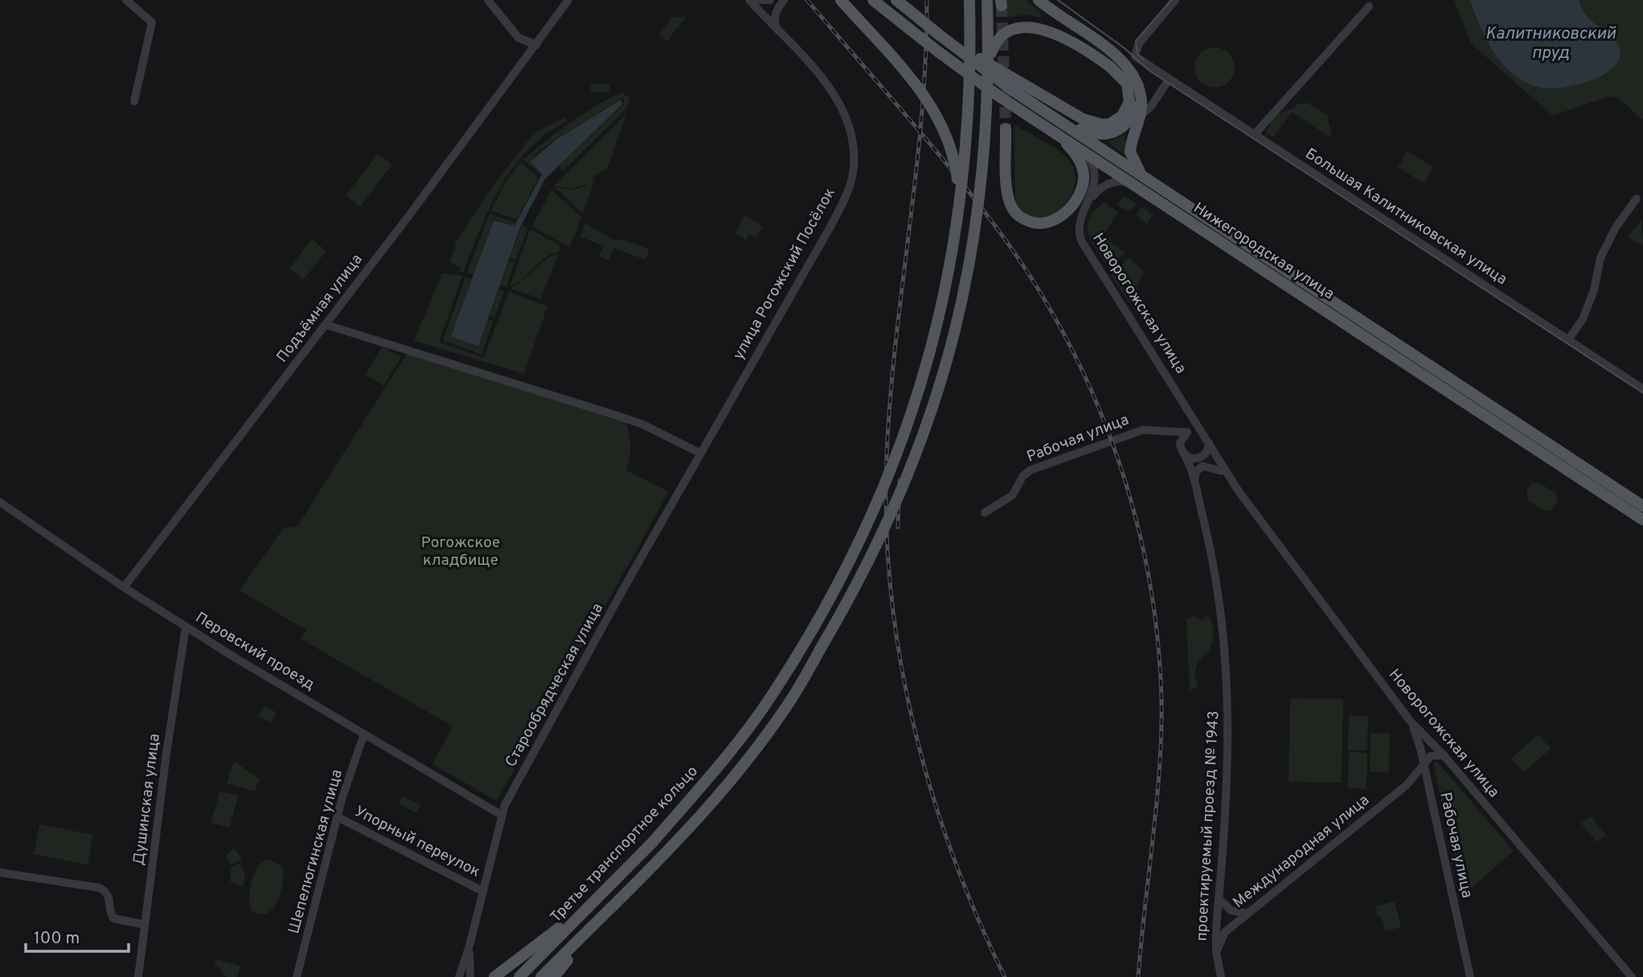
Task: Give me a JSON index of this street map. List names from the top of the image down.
{
  "streets": {
    "main road": ["Нижегородская улица", "Третье транспортное кольцо"],
    "street": [
      "Большая Калитниковская улица",
      "улица Рогожский Посёлок",
      "Новорогожская улица",
      "Подъёмная улица",
      "Рабочая улица",
      "Перовский проезд",
      "Старообрядческая улица",
      "Душинская улица",
      "проектируемый проезд № 1943",
      "Упорный переулок",
      "Шепелюгинская улица",
      "Международная улица"
    ]
  },
  "crossings": [
    ["Нижегородская улица", "Новорогожская улица"],
    ["улица Рогожский Посёлок", "Старообрядческая улица"],
    ["Новорогожская улица", "Рабочая улица"],
    ["Новорогожская улица", "проектируемый проезд № 1943"],
    ["Подъёмная улица", "Перовский проезд"],
    ["Рабочая улица", "проектируемый проезд № 1943"],
    ["Рабочая улица", "Международная улица"],
    ["Перовский проезд", "Старообрядческая улица"],
    ["Перовский проезд", "Душинская улица"],
    ["Перовский проезд", "Шепелюгинская улица"],
    ["Старообрядческая улица", "Упорный переулок"],
    ["проектируемый проезд № 1943", "Международная улица"],
    ["Упорный переулок", "Шепелюгинская улица"]
  ],
  "water": ["Калитниковский пруд"],
  "parks": ["Рогожское кладбище"],
  "scale_bar": "100 m"
}
